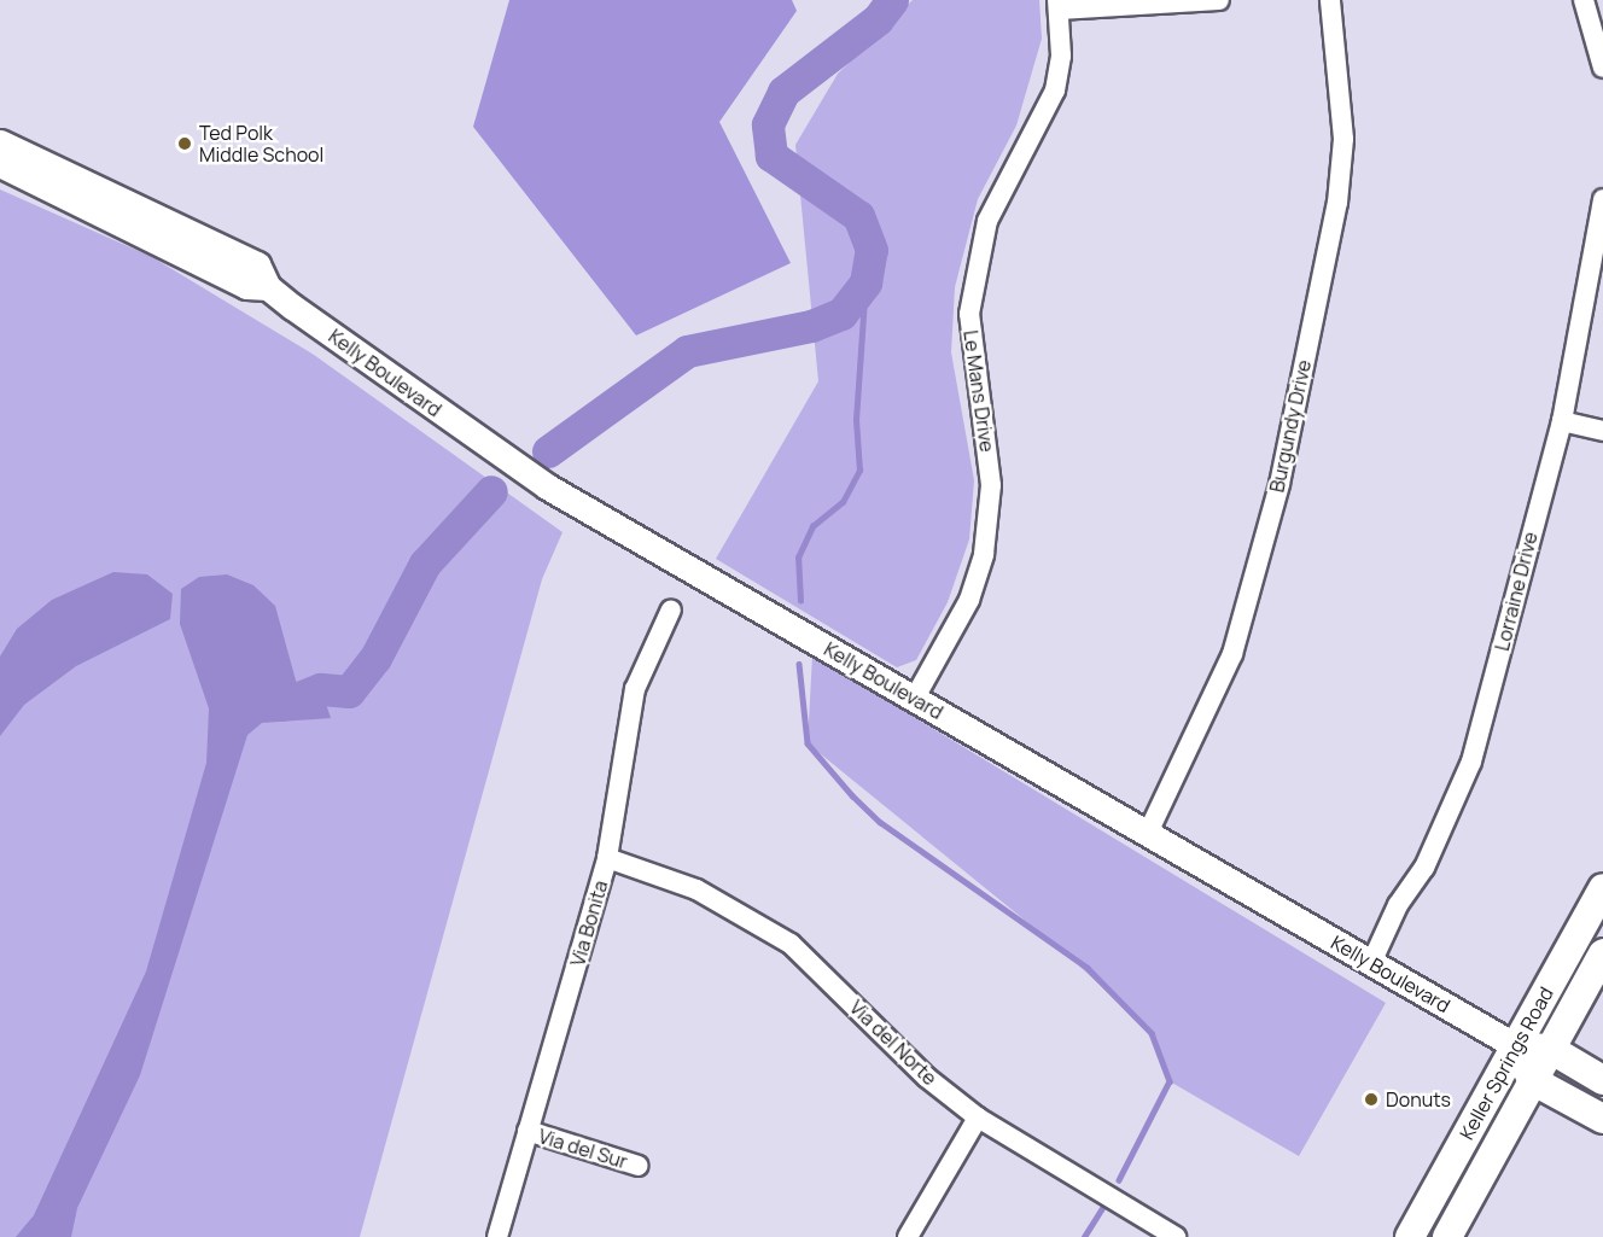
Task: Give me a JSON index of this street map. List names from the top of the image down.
{
  "streets": {
    "main road": ["Kelly Boulevard", "Keller Springs Road"],
    "street": [
      "Le Mans Drive",
      "Burgundy Drive",
      "Lorraine Drive",
      "Via Bonita",
      "Via del Norte",
      "Via del Sur"
    ]
  },
  "crossings": [
    ["Kelly Boulevard", "Le Mans Drive"],
    ["Kelly Boulevard", "Burgundy Drive"],
    ["Kelly Boulevard", "Lorraine Drive"],
    ["Kelly Boulevard", "Keller Springs Road"],
    ["Via Bonita", "Via del Norte"],
    ["Via Bonita", "Via del Sur"]
  ],
  "places": ["Ted Polk Middle School", "Donuts"]
}
